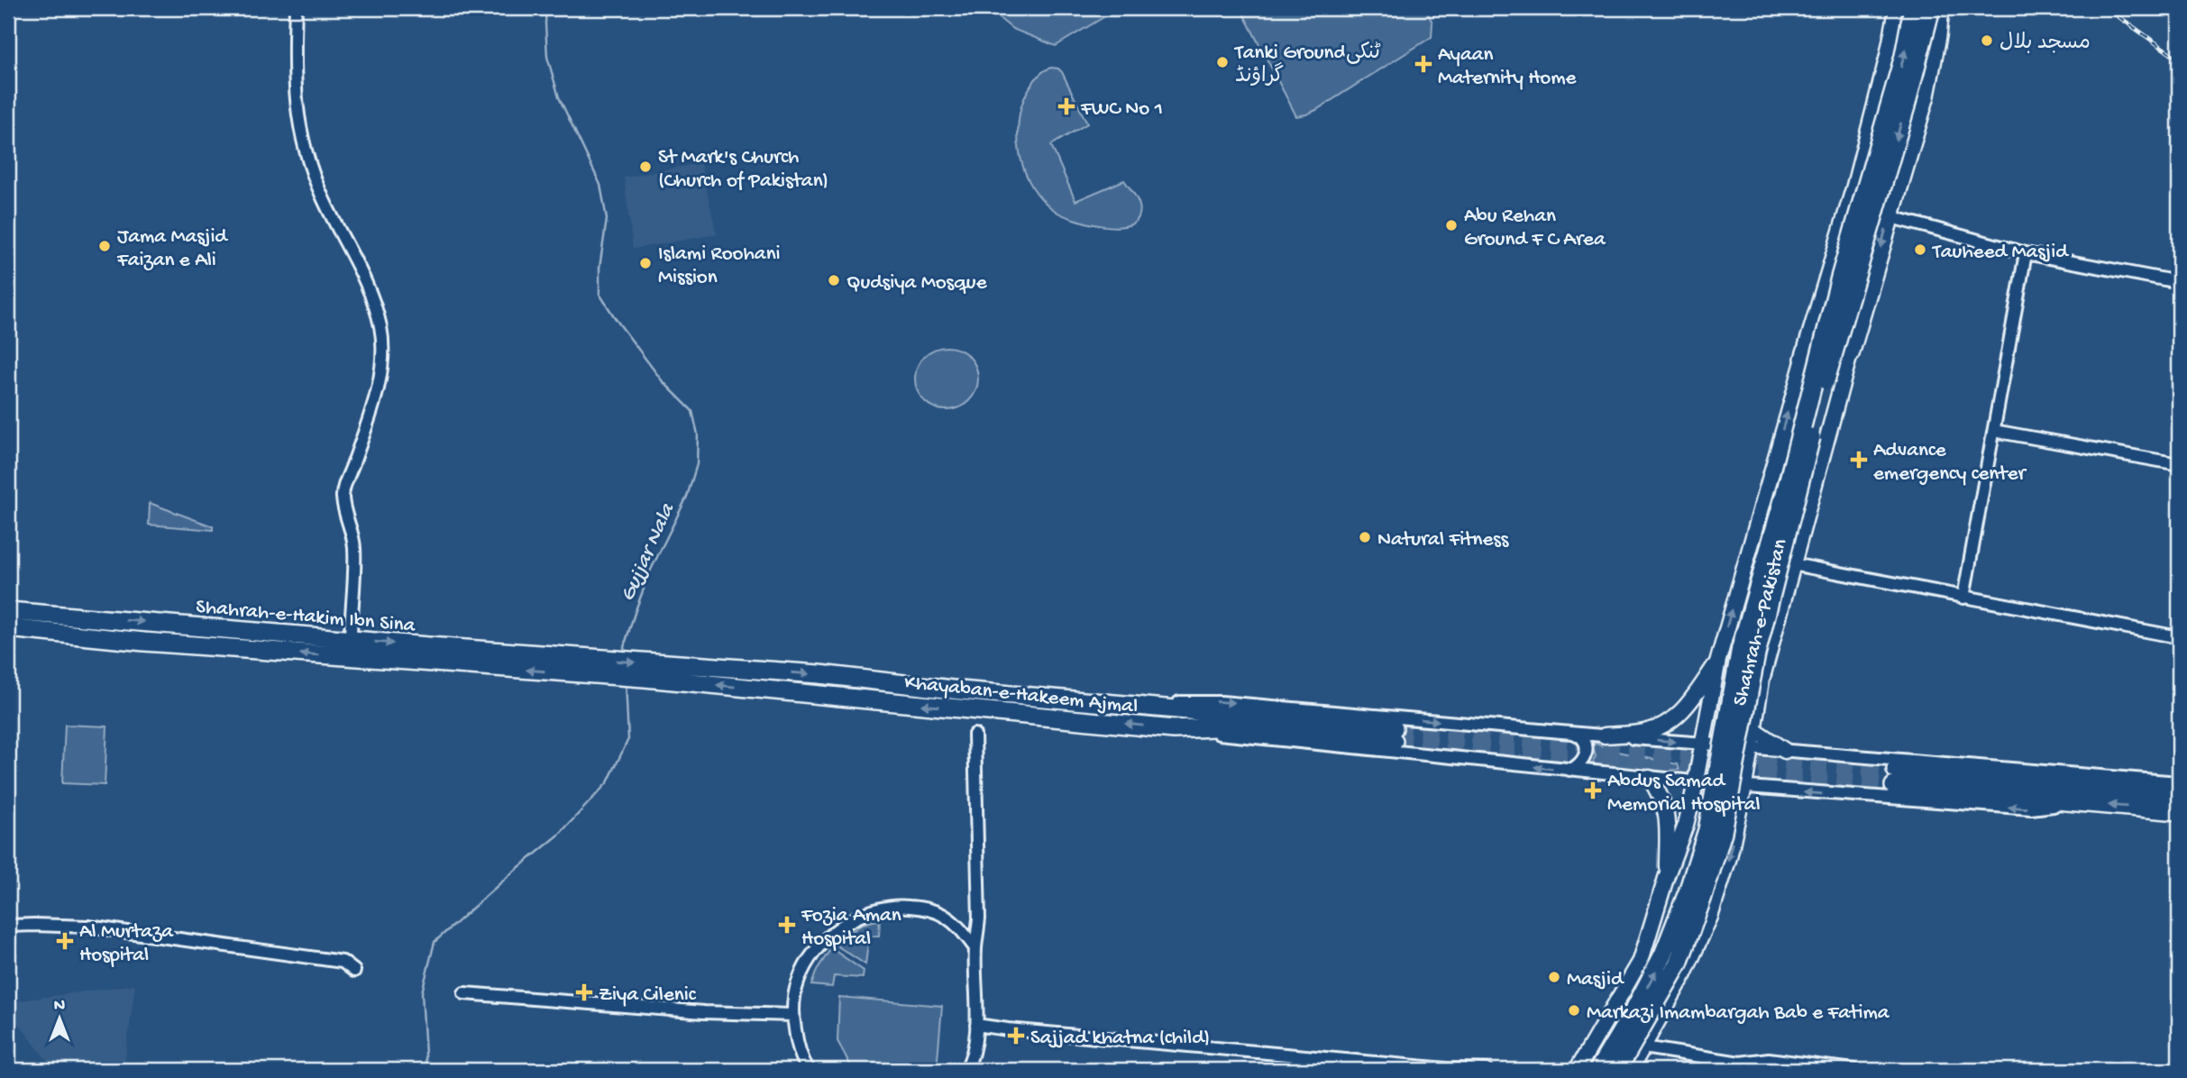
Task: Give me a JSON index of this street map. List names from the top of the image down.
{
  "streets": {
    "highway": ["Shahrah-e-Hakim Ibn Sina", "Khayaban-e-Hakeem Ajmal"],
    "main road": ["Shahrah-e-Pakistan"]
  },
  "water": ["Gujjar Nala"],
  "places": {
    "other": [
      "مسجد بلال",
      "Tanki Groundٹنکی گراؤنڈ",
      "St Mark's Church (Church of Pakistan)",
      "Abu Rehan Ground F C Area",
      "Jama Masjid Faizan e Ali",
      "Tauheed Masjid",
      "Islami Roohani Mission",
      "Qudsiya Mosque",
      "Natural Fitness",
      "Masjid",
      "Markazi Imambargah Bab e Fatima"
    ],
    "health": [
      "Ayaan Maternity Home",
      "FWC No 1",
      "Advance emergency center",
      "Abdus Samad Memorial Hospital",
      "Fozia Aman Hospital",
      "Al Murtaza Hospital",
      "Ziya Cilenic",
      "Sajjad khatna (child)"
    ]
  },
  "north": "top"
}
